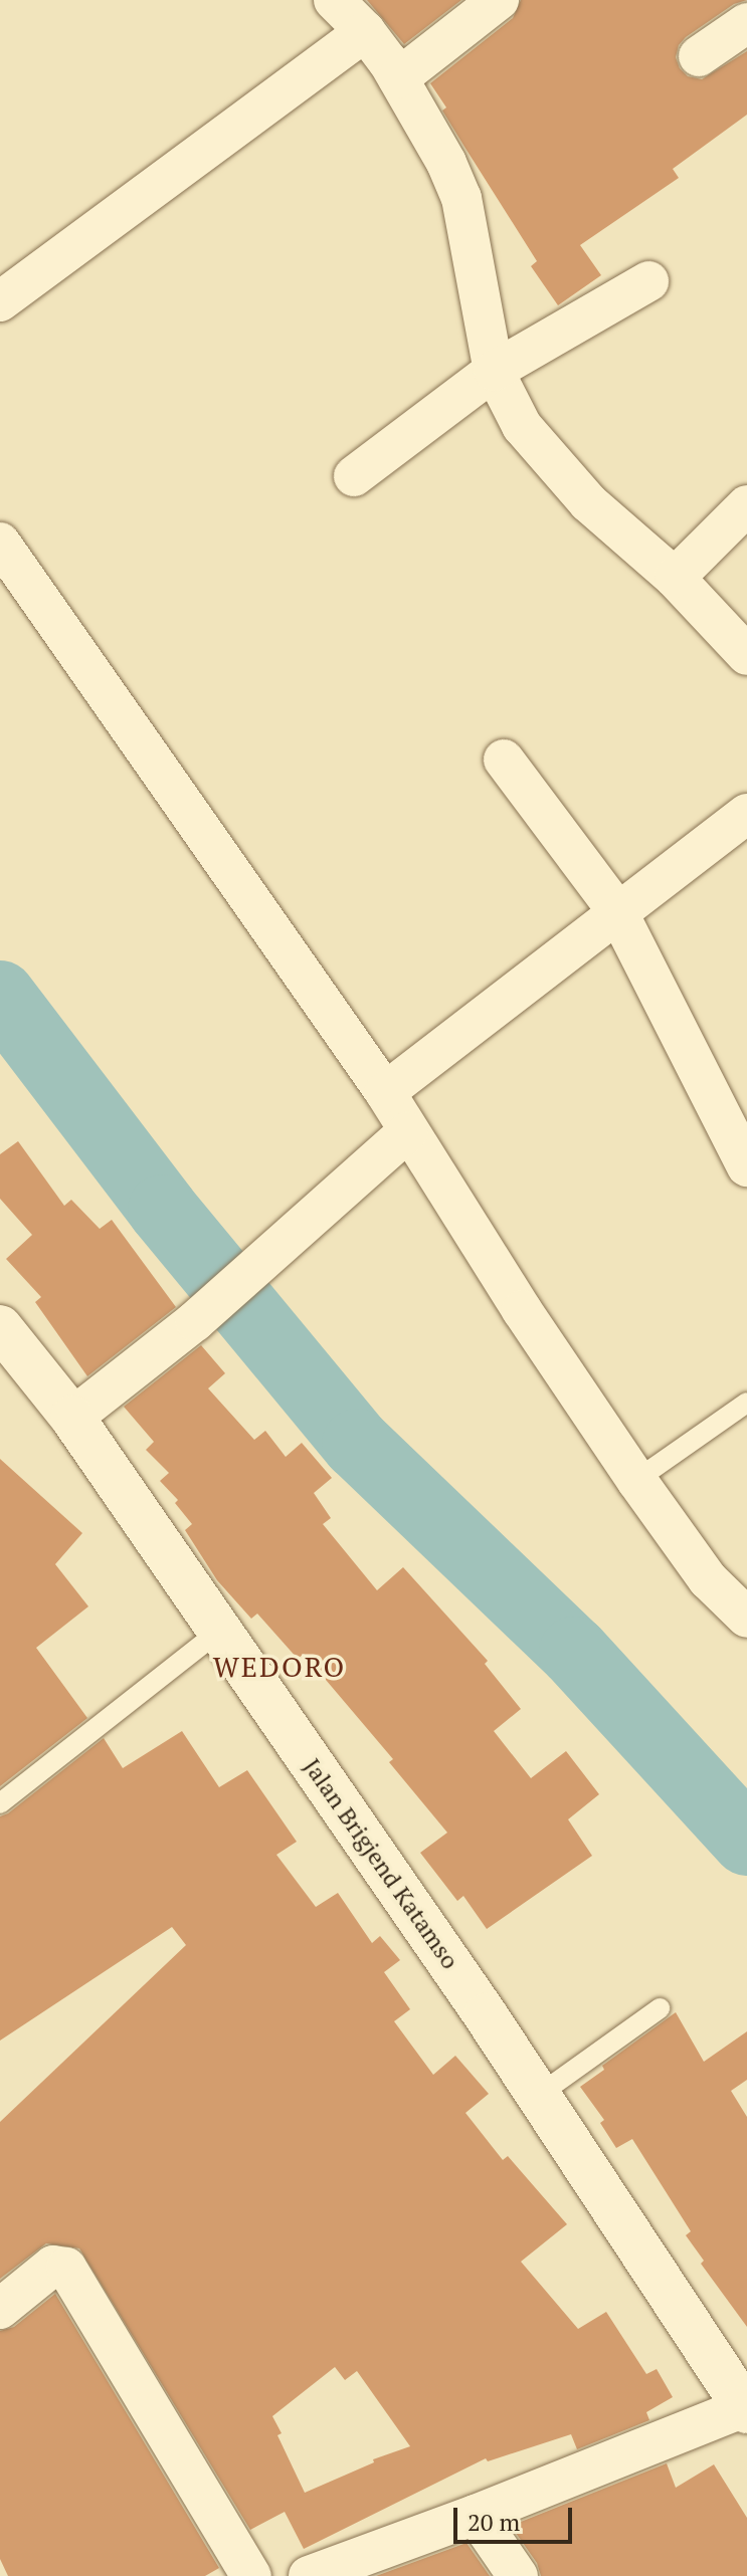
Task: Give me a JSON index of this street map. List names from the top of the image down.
{
  "streets": {
    "street": ["Jalan Brigjend Katamso"]
  },
  "districts": ["WEDORO"],
  "scale_bar": "20 m"
}
